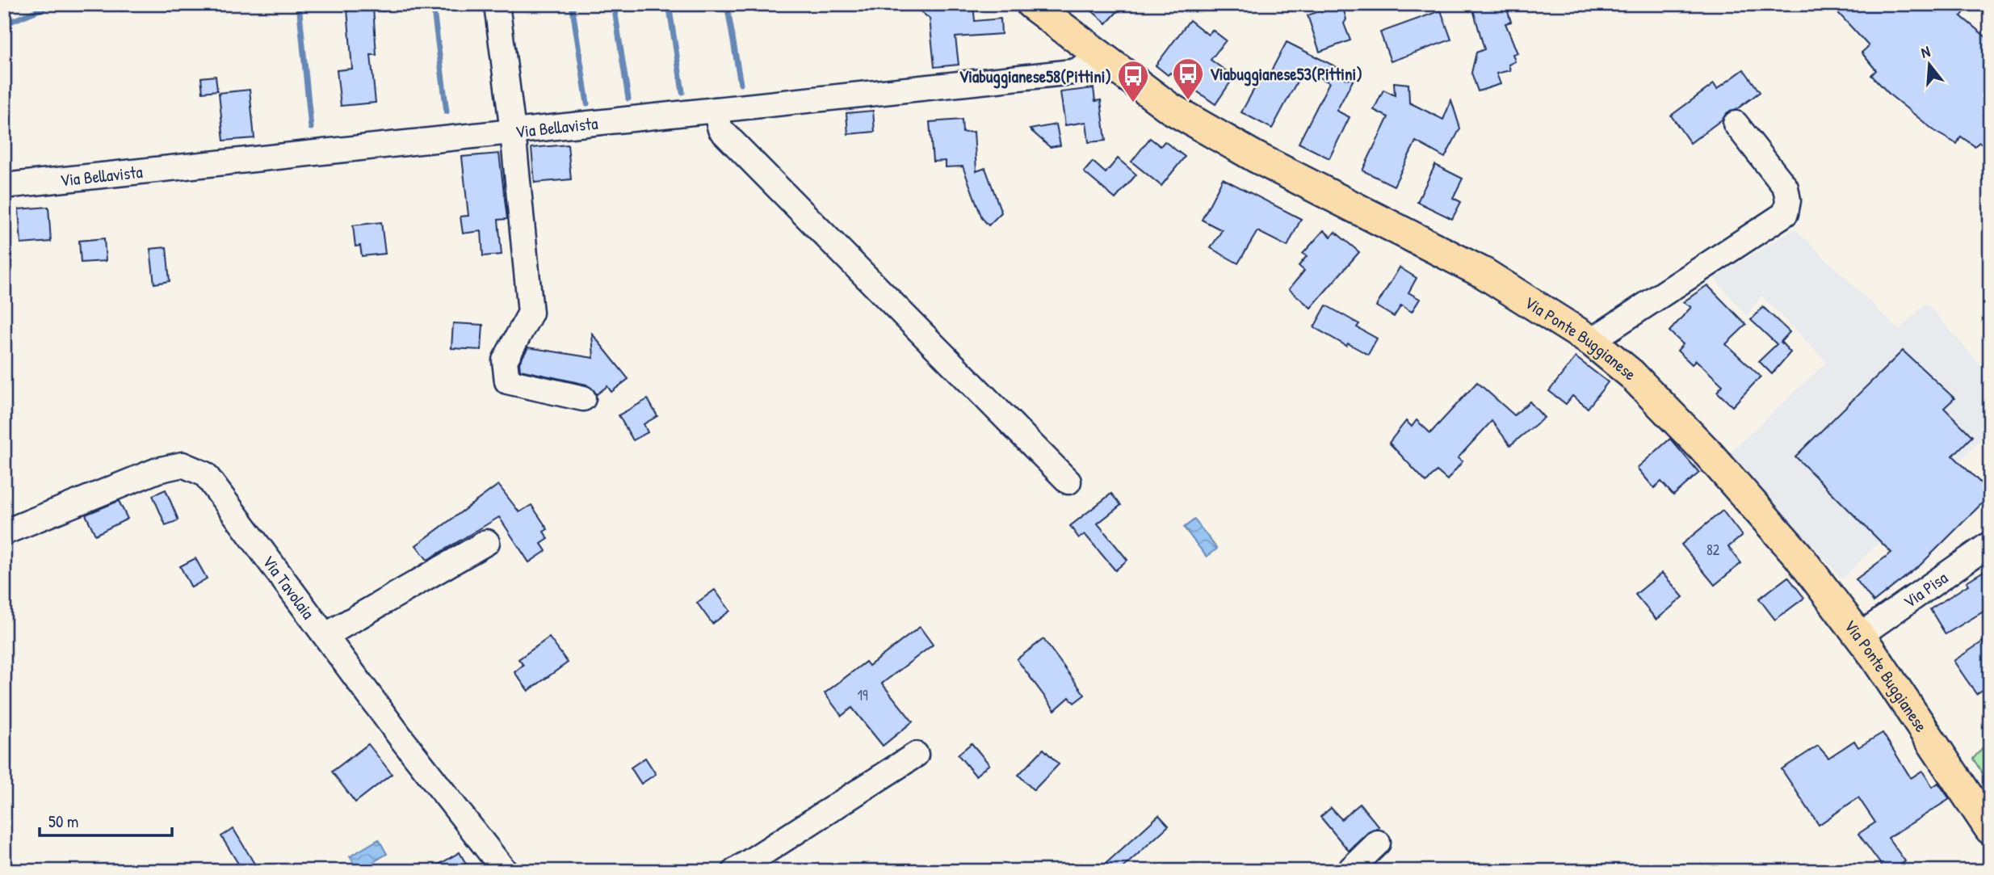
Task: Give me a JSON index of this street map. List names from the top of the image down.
{
  "streets": {
    "main road": ["Via Ponte Buggianese"],
    "street": ["Via Bellavista", "Via Tavolaia", "Via Pisa"]
  },
  "crossings": [
    ["Via Bellavista", "Via Ponte Buggianese"],
    ["Via Ponte Buggianese", "Via Pisa"]
  ],
  "places": {
    "bus stop": ["Viabuggianese53(Pittini)", "Viabuggianese58(Pittini)"]
  },
  "house_numbers": ["82", "19"],
  "scale_bar": "50 m",
  "north": "top"
}
